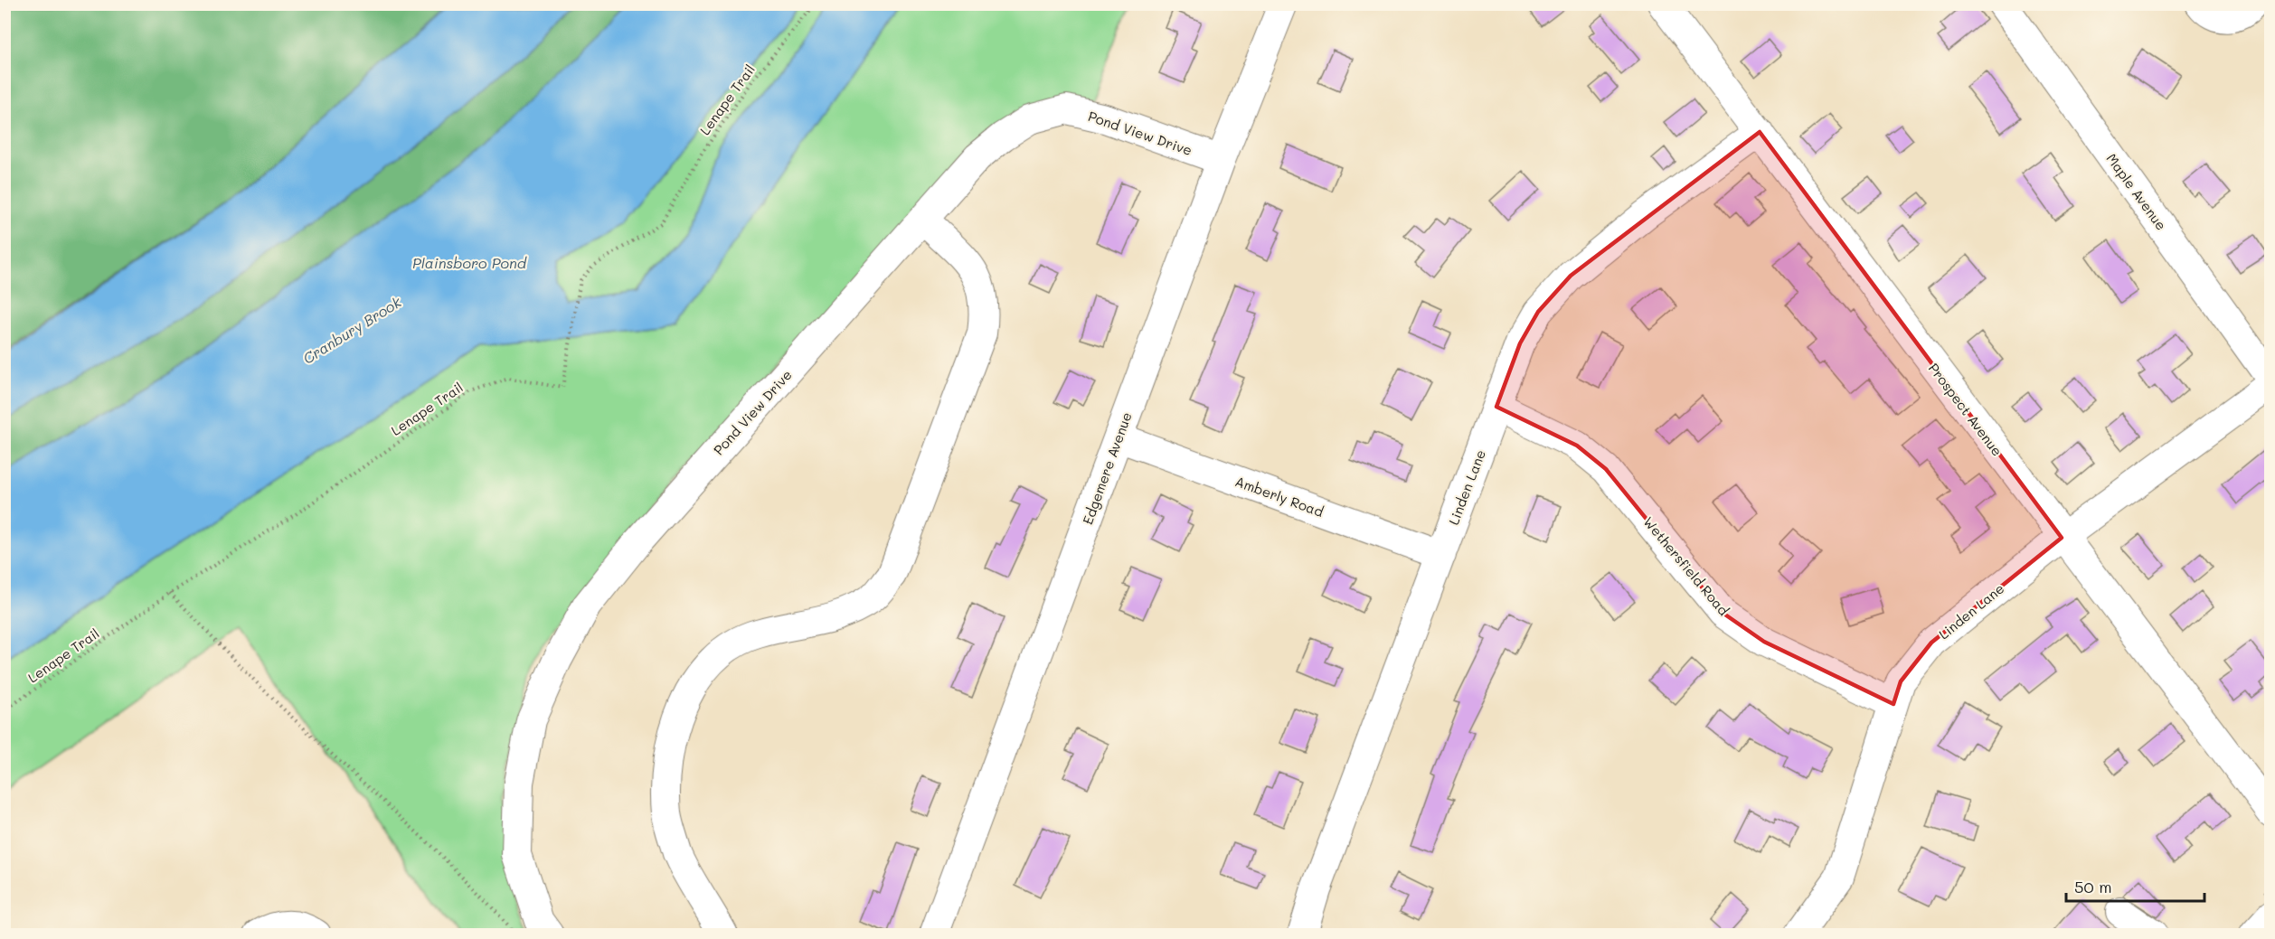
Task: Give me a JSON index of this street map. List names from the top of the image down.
{
  "streets": {
    "street": [
      "Pond View Drive",
      "Maple Avenue",
      "Prospect Avenue",
      "Edgemere Avenue",
      "Linden Lane",
      "Amberly Road",
      "Wethersfield Road"
    ],
    "path": ["Lenape Trail"]
  },
  "crossings": [
    ["Pond View Drive", "Edgemere Avenue"],
    ["Prospect Avenue", "Linden Lane"],
    ["Edgemere Avenue", "Amberly Road"],
    ["Linden Lane", "Amberly Road"],
    ["Linden Lane", "Wethersfield Road"]
  ],
  "water": ["Plainsboro Pond", "Cranbury Brook"],
  "scale_bar": "50 m"
}
